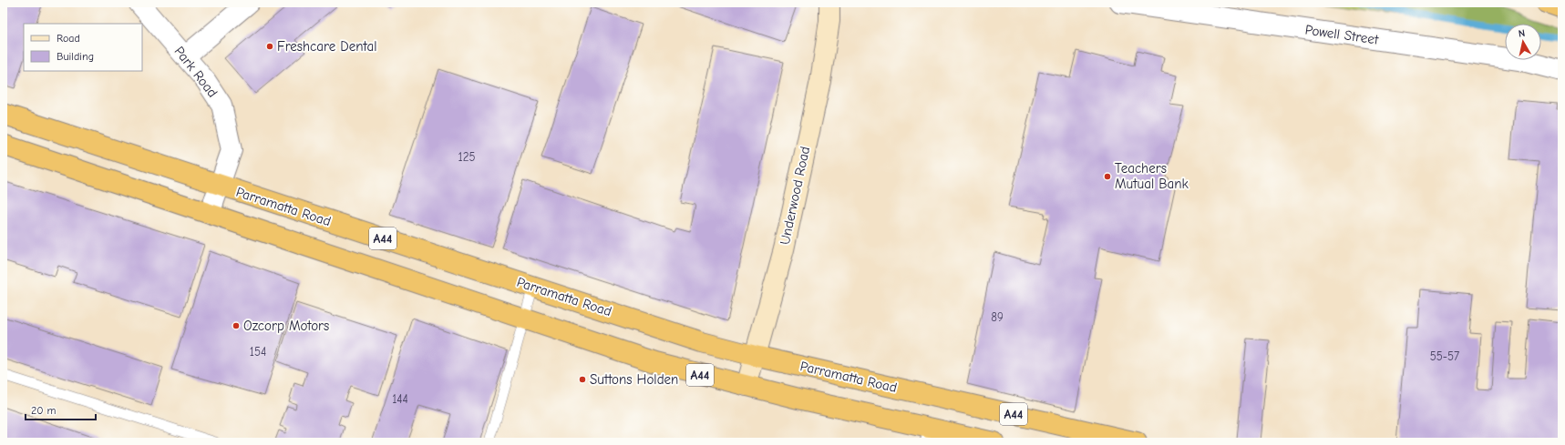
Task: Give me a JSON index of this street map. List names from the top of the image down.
{
  "streets": {
    "highway": ["Parramatta Road", "A44"],
    "main road": ["Underwood Road"],
    "street": ["Powell Street", "Park Road"]
  },
  "crossings": [
    ["Park Road", "Parramatta Road"],
    ["Park Road", "A44"],
    ["Underwood Road", "Parramatta Road"],
    ["Underwood Road", "A44"]
  ],
  "places": [
    "Freshcare Dental",
    "Teachers Mutual Bank",
    "Ozcorp Motors",
    "Suttons Holden"
  ],
  "house_numbers": [
    "125",
    "89",
    "154",
    "55-57",
    "144"
  ],
  "legend": ["Road", "Building"],
  "scale_bar": "20 m",
  "north": "top"
}
